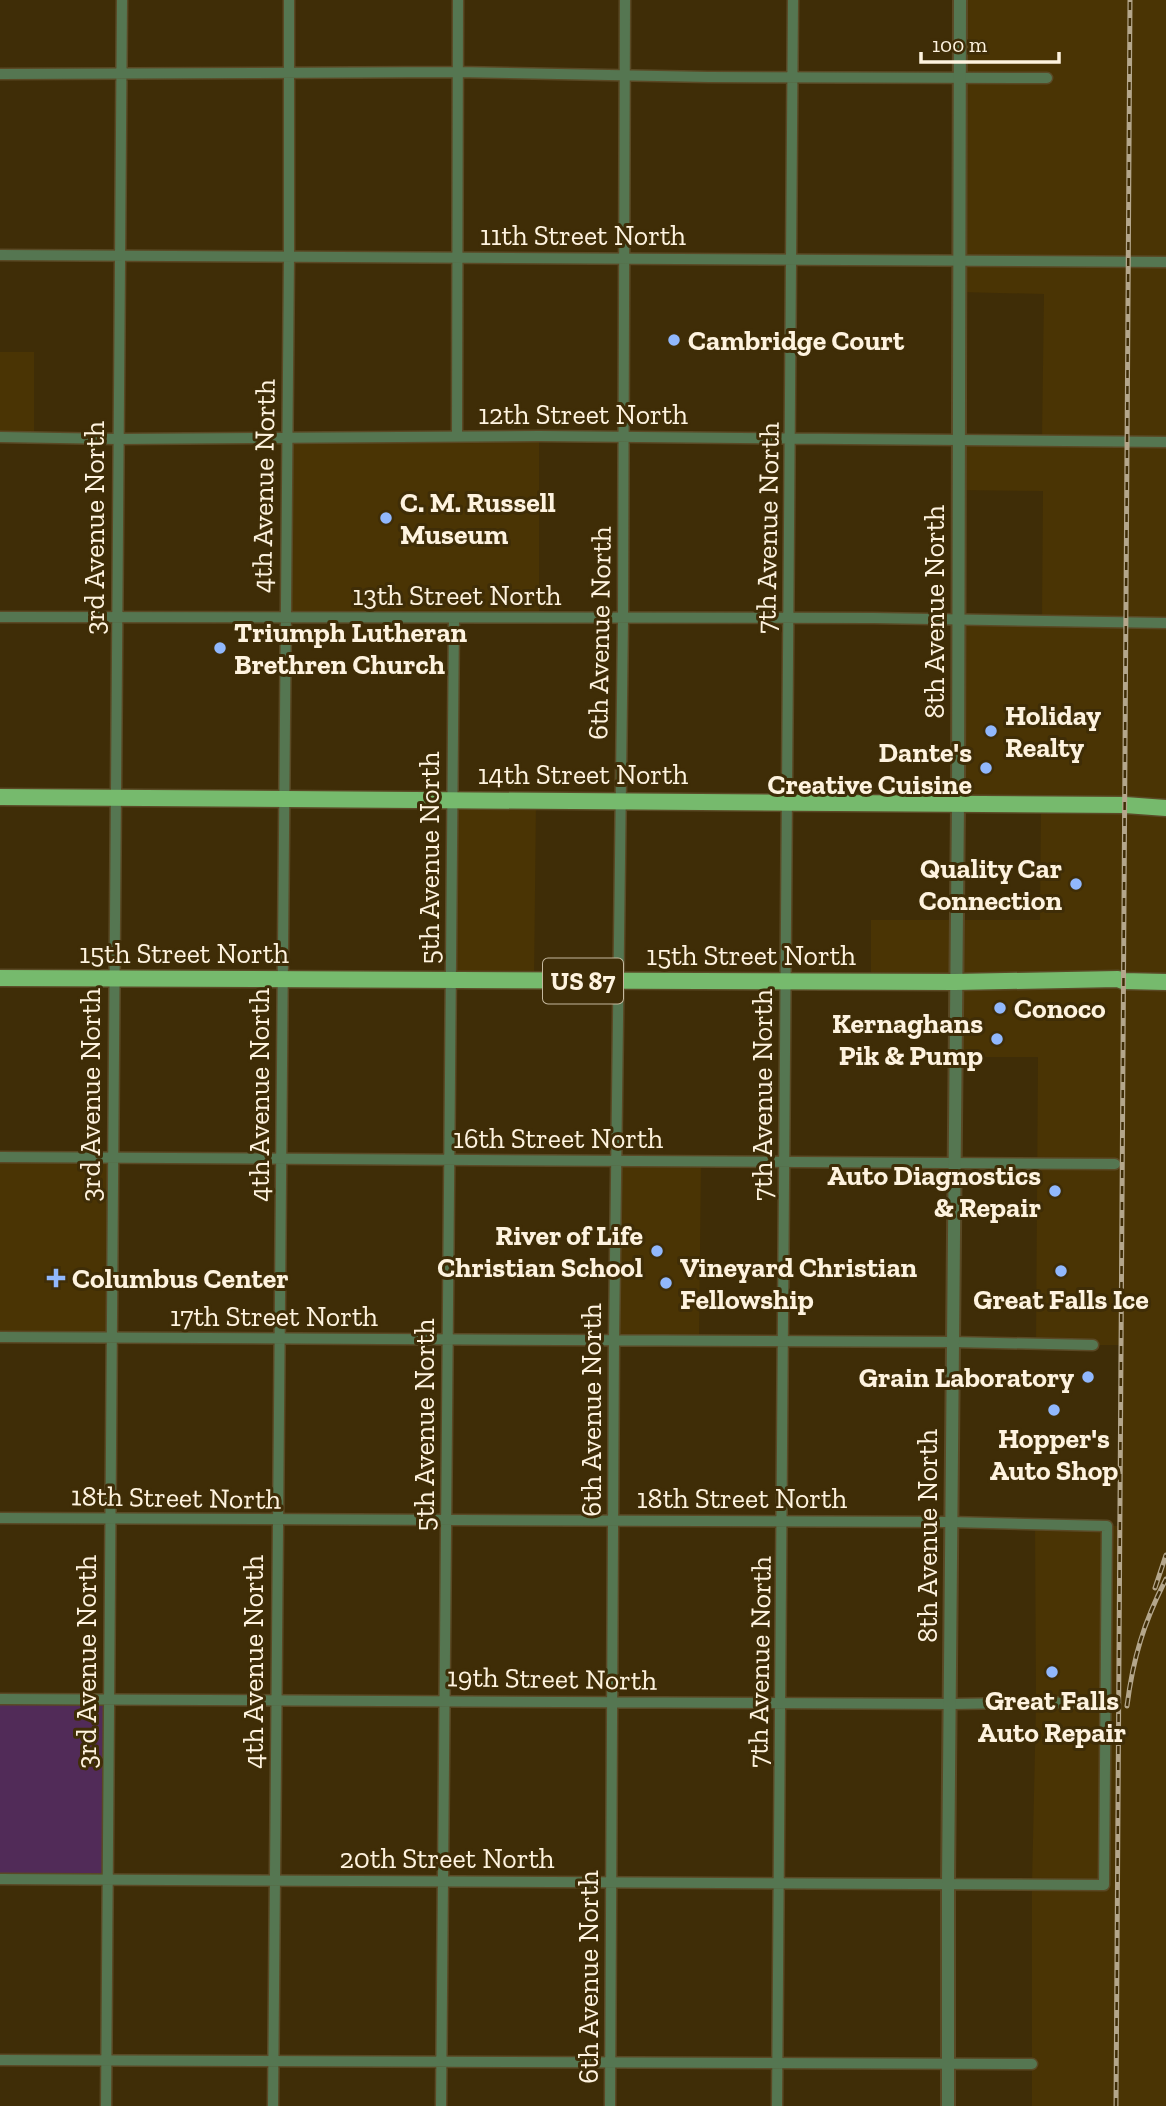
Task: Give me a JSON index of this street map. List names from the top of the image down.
{
  "streets": {
    "main road": ["14th Street North", "15th Street North", "US 87"],
    "street": [
      "11th Street North",
      "12th Street North",
      "4th Avenue North",
      "3rd Avenue North",
      "7th Avenue North",
      "13th Street North",
      "8th Avenue North",
      "6th Avenue North",
      "5th Avenue North",
      "16th Street North",
      "17th Street North",
      "18th Street North",
      "19th Street North",
      "20th Street North"
    ]
  },
  "crossings": [
    ["11th Street North", "4th Avenue North"],
    ["11th Street North", "3rd Avenue North"],
    ["11th Street North", "7th Avenue North"],
    ["11th Street North", "8th Avenue North"],
    ["11th Street North", "6th Avenue North"],
    ["12th Street North", "4th Avenue North"],
    ["12th Street North", "3rd Avenue North"],
    ["12th Street North", "7th Avenue North"],
    ["12th Street North", "8th Avenue North"],
    ["12th Street North", "6th Avenue North"],
    ["4th Avenue North", "13th Street North"],
    ["4th Avenue North", "14th Street North"],
    ["4th Avenue North", "15th Street North"],
    ["4th Avenue North", "16th Street North"],
    ["4th Avenue North", "17th Street North"],
    ["4th Avenue North", "18th Street North"],
    ["4th Avenue North", "19th Street North"],
    ["4th Avenue North", "20th Street North"],
    ["3rd Avenue North", "13th Street North"],
    ["3rd Avenue North", "14th Street North"],
    ["3rd Avenue North", "15th Street North"],
    ["3rd Avenue North", "16th Street North"],
    ["3rd Avenue North", "17th Street North"],
    ["3rd Avenue North", "18th Street North"],
    ["3rd Avenue North", "19th Street North"],
    ["3rd Avenue North", "20th Street North"],
    ["7th Avenue North", "13th Street North"],
    ["7th Avenue North", "14th Street North"],
    ["7th Avenue North", "15th Street North"],
    ["7th Avenue North", "16th Street North"],
    ["7th Avenue North", "17th Street North"],
    ["7th Avenue North", "18th Street North"],
    ["7th Avenue North", "19th Street North"],
    ["7th Avenue North", "20th Street North"],
    ["13th Street North", "8th Avenue North"],
    ["13th Street North", "6th Avenue North"],
    ["13th Street North", "5th Avenue North"],
    ["8th Avenue North", "14th Street North"],
    ["8th Avenue North", "15th Street North"],
    ["8th Avenue North", "16th Street North"],
    ["8th Avenue North", "17th Street North"],
    ["8th Avenue North", "18th Street North"],
    ["8th Avenue North", "19th Street North"],
    ["8th Avenue North", "20th Street North"],
    ["6th Avenue North", "14th Street North"],
    ["6th Avenue North", "15th Street North"],
    ["6th Avenue North", "16th Street North"],
    ["6th Avenue North", "17th Street North"],
    ["6th Avenue North", "18th Street North"],
    ["6th Avenue North", "19th Street North"],
    ["6th Avenue North", "20th Street North"],
    ["14th Street North", "5th Avenue North"],
    ["5th Avenue North", "15th Street North"],
    ["5th Avenue North", "16th Street North"],
    ["5th Avenue North", "17th Street North"],
    ["5th Avenue North", "18th Street North"],
    ["5th Avenue North", "19th Street North"],
    ["5th Avenue North", "20th Street North"],
    ["18th Street North", "19th Street North"],
    ["18th Street North", "20th Street North"],
    ["19th Street North", "20th Street North"]
  ],
  "places": {
    "other": [
      "Cambridge Court",
      "C. M. Russell Museum",
      "Triumph Lutheran Brethren Church",
      "Holiday Realty",
      "Dante's Creative Cuisine",
      "Quality Car Connection",
      "Conoco",
      "Kernaghans Pik & Pump",
      "Auto Diagnostics & Repair",
      "River of Life Christian School",
      "Great Falls Ice",
      "Vineyard Christian Fellowship",
      "Grain Laboratory",
      "Hopper's Auto Shop",
      "Great Falls Auto Repair"
    ],
    "health": ["Columbus Center"]
  },
  "scale_bar": "100 m"
}
